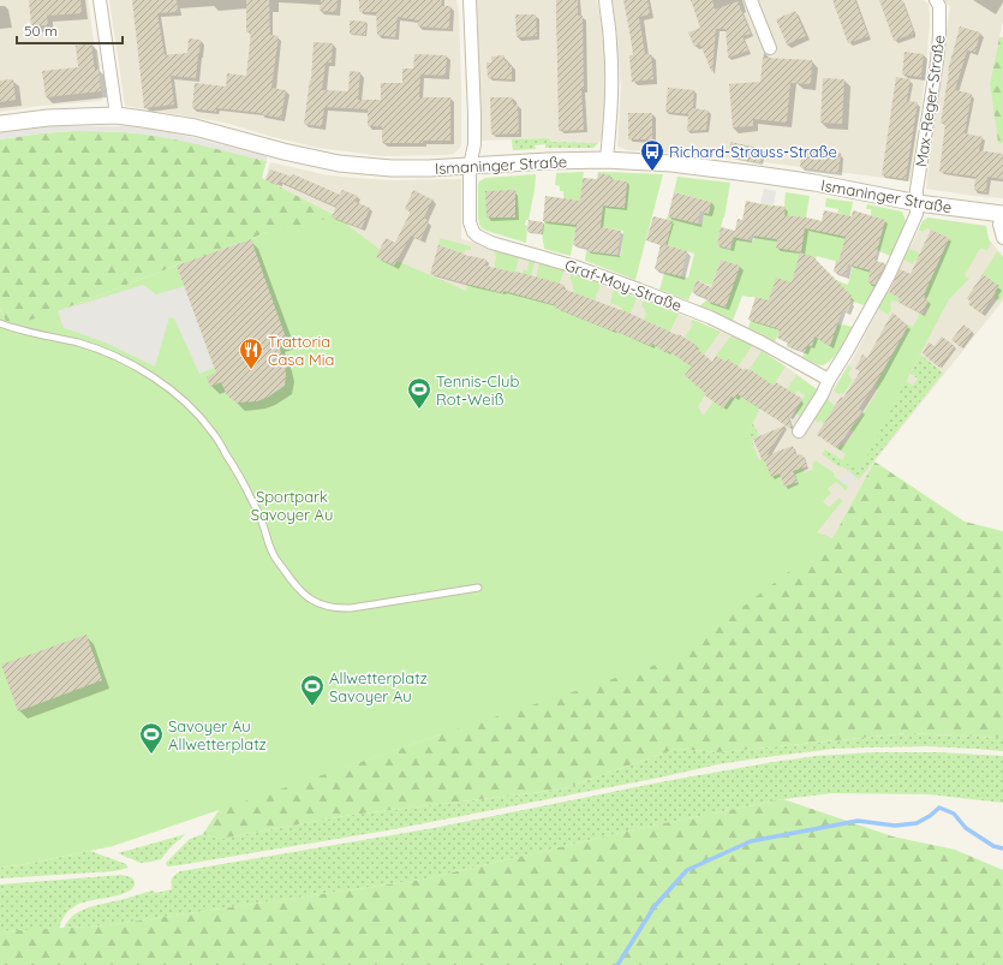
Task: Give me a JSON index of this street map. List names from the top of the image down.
{
  "streets": {
    "street": ["Max-Reger-Straße", "Ismaninger Straße", "Graf-Moy-Straße"]
  },
  "crossings": [
    ["Max-Reger-Straße", "Ismaninger Straße"],
    ["Ismaninger Straße", "Graf-Moy-Straße"]
  ],
  "parks": ["Sportpark Savoyer Au"],
  "places": {
    "bus stop": ["Richard-Strauss-Straße"],
    "restaurant": ["Trattoria Casa Mia"],
    "sports": ["Tennis-Club Rot-Weiß", "Allwetterplatz Savoyer Au", "Savoyer Au Allwetterplatz"]
  },
  "scale_bar": "50 m"
}
